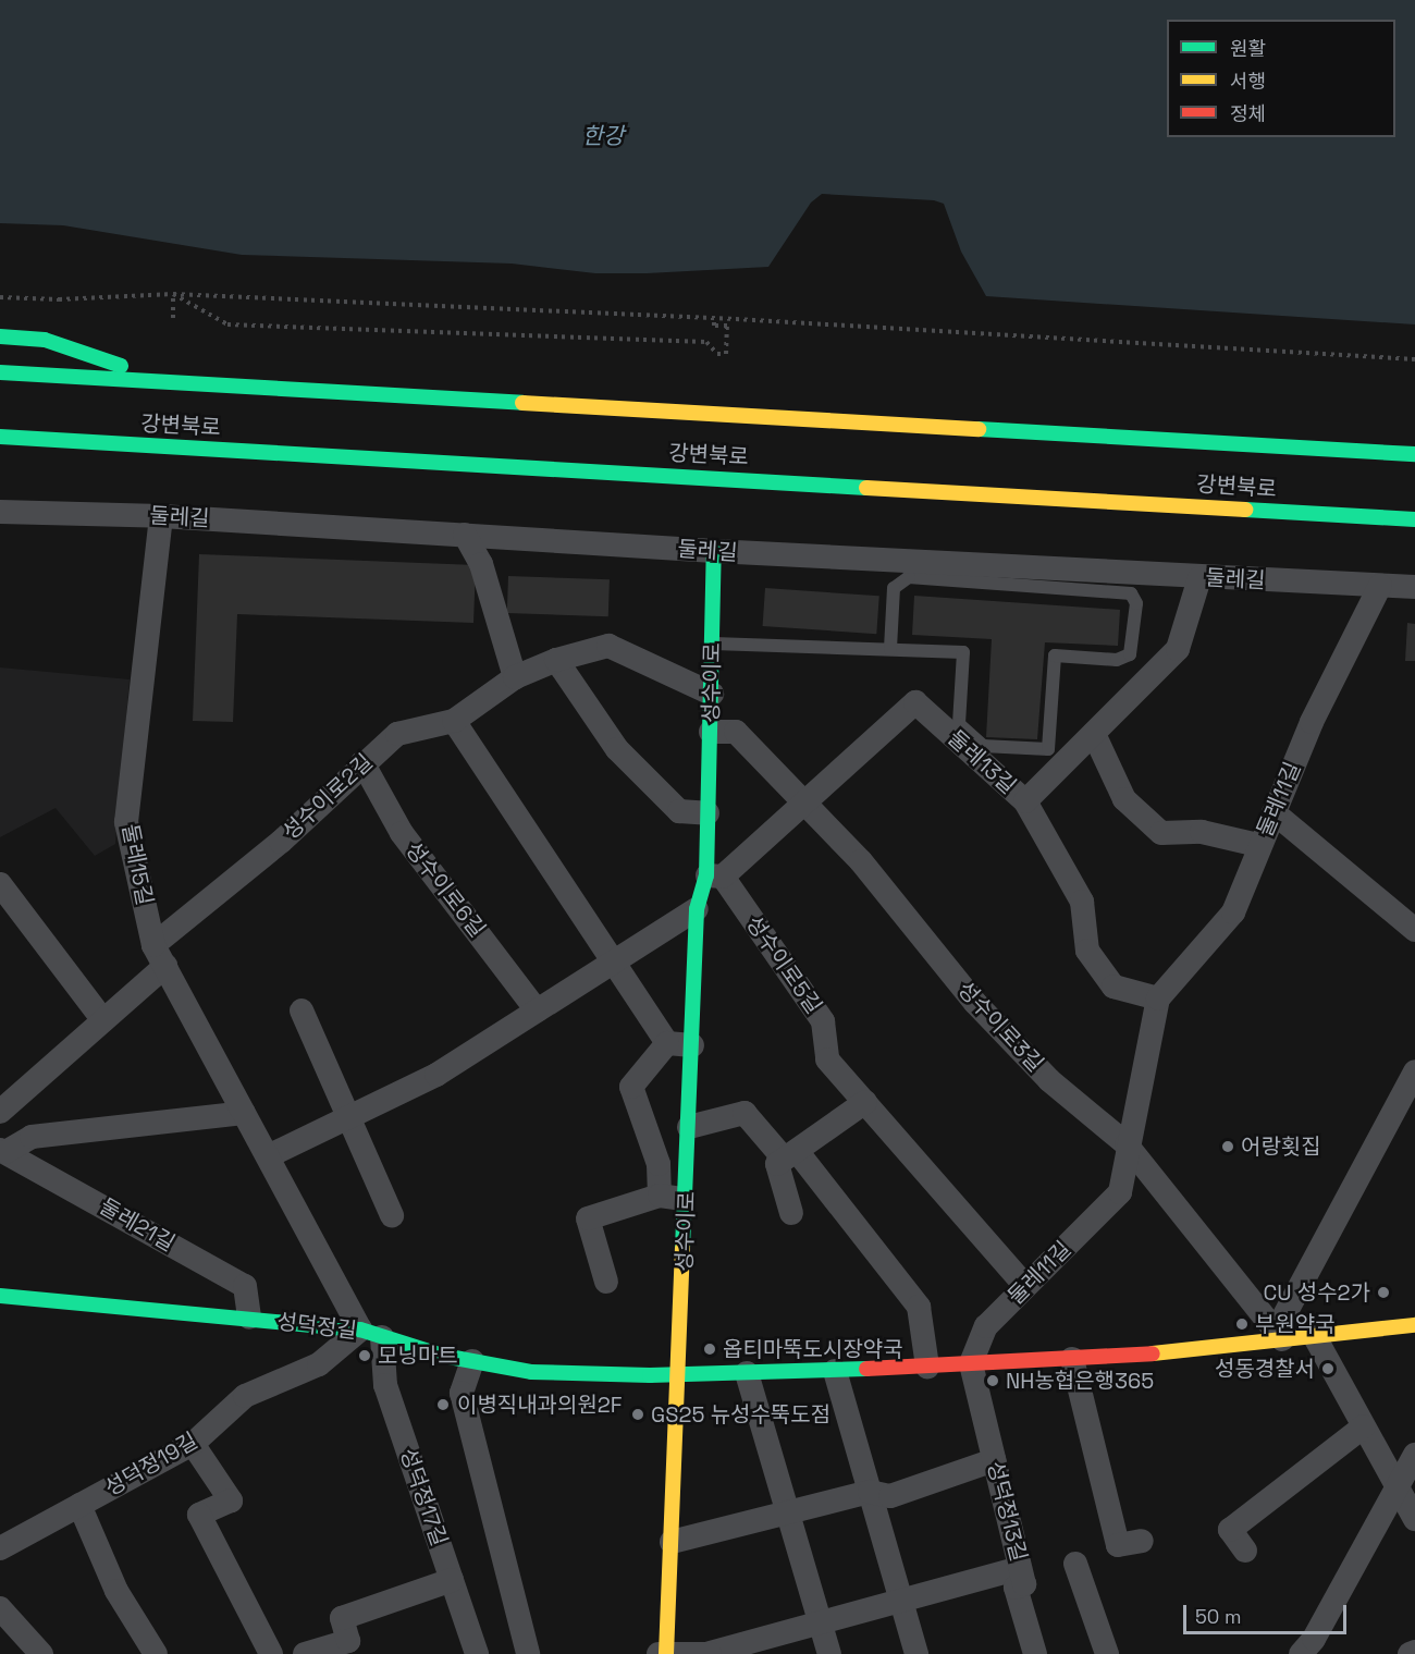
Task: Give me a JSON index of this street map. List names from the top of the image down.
{
  "streets": {
    "main road": ["강변북로", "성수이로", "성덕정길"],
    "street": [
      "둘레길",
      "둘레13길",
      "성수이로2길",
      "둘레11길",
      "둘레15길",
      "성수이로6길",
      "성수이로5길",
      "성수이로3길",
      "둘레21길",
      "성덕정19길",
      "성덕정17길",
      "성덕정13길"
    ]
  },
  "crossings": [
    ["둘레길", "성수이로"],
    ["둘레길", "둘레13길"],
    ["둘레길", "둘레11길"],
    ["둘레길", "둘레15길"],
    ["성수이로", "둘레13길"],
    ["성수이로", "성수이로2길"],
    ["성수이로", "성수이로5길"],
    ["성수이로", "성수이로3길"],
    ["성수이로", "성덕정길"],
    ["성수이로", "성덕정13길"],
    ["둘레13길", "성수이로5길"],
    ["둘레13길", "성수이로3길"],
    ["성수이로2길", "둘레15길"],
    ["성수이로2길", "성수이로6길"],
    ["둘레11길", "성수이로5길"],
    ["둘레11길", "성수이로3길"],
    ["둘레11길", "성덕정길"],
    ["둘레11길", "성덕정13길"],
    ["둘레15길", "성덕정길"],
    ["둘레15길", "성덕정19길"],
    ["둘레15길", "성덕정17길"],
    ["성수이로3길", "성덕정길"],
    ["둘레21길", "성덕정길"],
    ["성덕정길", "성덕정19길"],
    ["성덕정길", "성덕정17길"],
    ["성덕정길", "성덕정13길"],
    ["성덕정19길", "성덕정17길"]
  ],
  "water": ["한강"],
  "places": [
    "어랑횟집",
    "CU 성수2가",
    "부원약국",
    "옵티마뚝도시장약국",
    "모닝마트",
    "성동경찰서",
    "NH농협은행365",
    "이병직내과의원2F",
    "GS25 뉴성수뚝도점"
  ],
  "legend": ["원활", "서행", "정체"],
  "scale_bar": "50 m"
}
